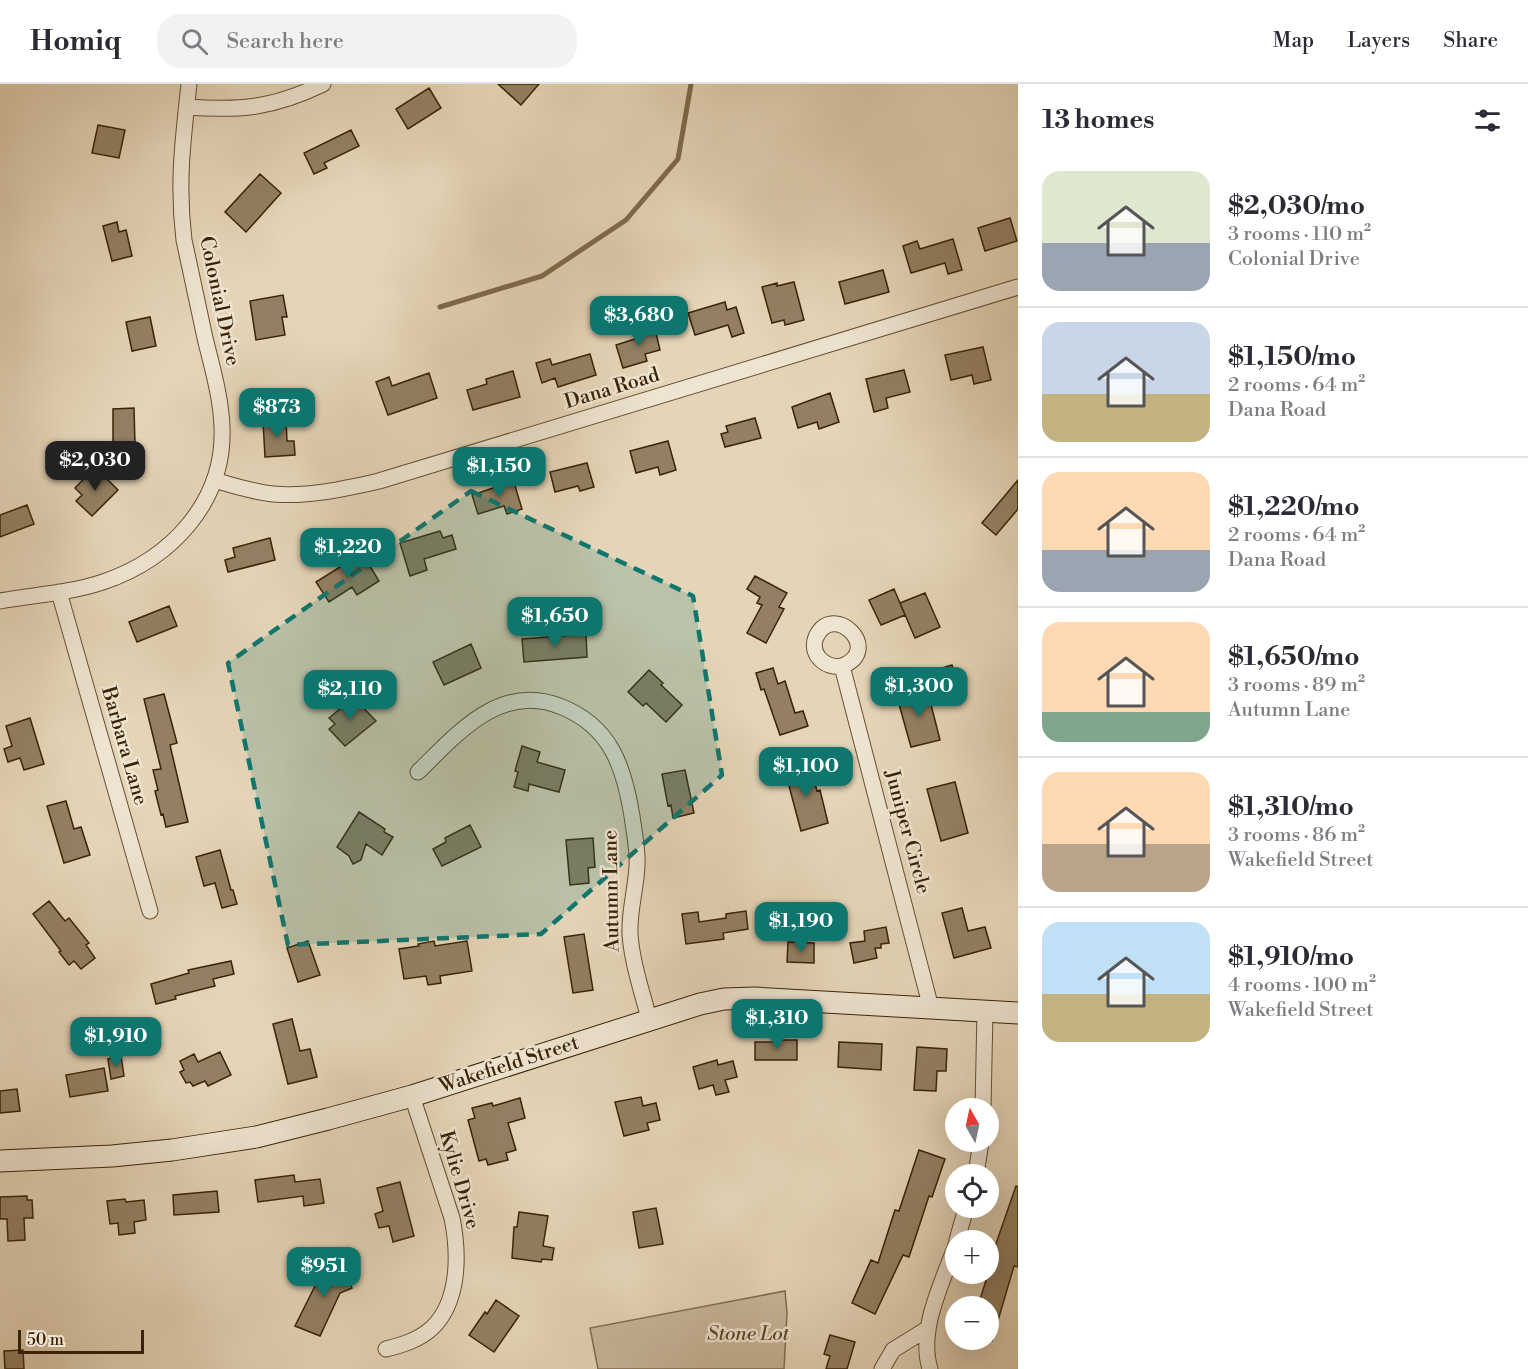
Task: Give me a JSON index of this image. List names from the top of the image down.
{
  "streets": {
    "street": [
      "Colonial Drive",
      "Dana Road",
      "Barbara Lane",
      "Juniper Circle",
      "Autumn Lane",
      "Wakefield Street",
      "Kylie Drive"
    ]
  },
  "crossings": [
    ["Colonial Drive", "Dana Road"],
    ["Colonial Drive", "Barbara Lane"],
    ["Juniper Circle", "Wakefield Street"],
    ["Autumn Lane", "Wakefield Street"],
    ["Wakefield Street", "Kylie Drive"]
  ],
  "parks": ["Stone Lot"],
  "scale_bar": "50 m",
  "north": "top",
  "page": {
    "header": "Homiq",
    "search": "Search here",
    "nav": ["Map", "Layers", "Share"],
    "heading": "13 homes",
    "list": [
      {
        "name": "$2,030/mo",
        "note": "3 rooms · 110 m² · Colonial Drive"
      },
      {
        "name": "$1,150/mo",
        "note": "2 rooms · 64 m² · Dana Road"
      },
      {
        "name": "$1,220/mo",
        "note": "2 rooms · 64 m² · Dana Road"
      },
      {
        "name": "$1,650/mo",
        "note": "3 rooms · 89 m² · Autumn Lane"
      },
      {
        "name": "$1,310/mo",
        "note": "3 rooms · 86 m² · Wakefield Street"
      },
      {
        "name": "$1,910/mo",
        "note": "4 rooms · 100 m² · Wakefield Street"
      }
    ],
    "price": [
      "$3,680",
      "$873",
      "$2,030",
      "$1,150",
      "$1,220",
      "$1,650",
      "$1,300",
      "$2,110",
      "$1,100",
      "$1,190",
      "$1,310",
      "$1,910",
      "$951"
    ],
    "map_buttons": ["+", "−"],
    "scale": "50 m"
  }
}
